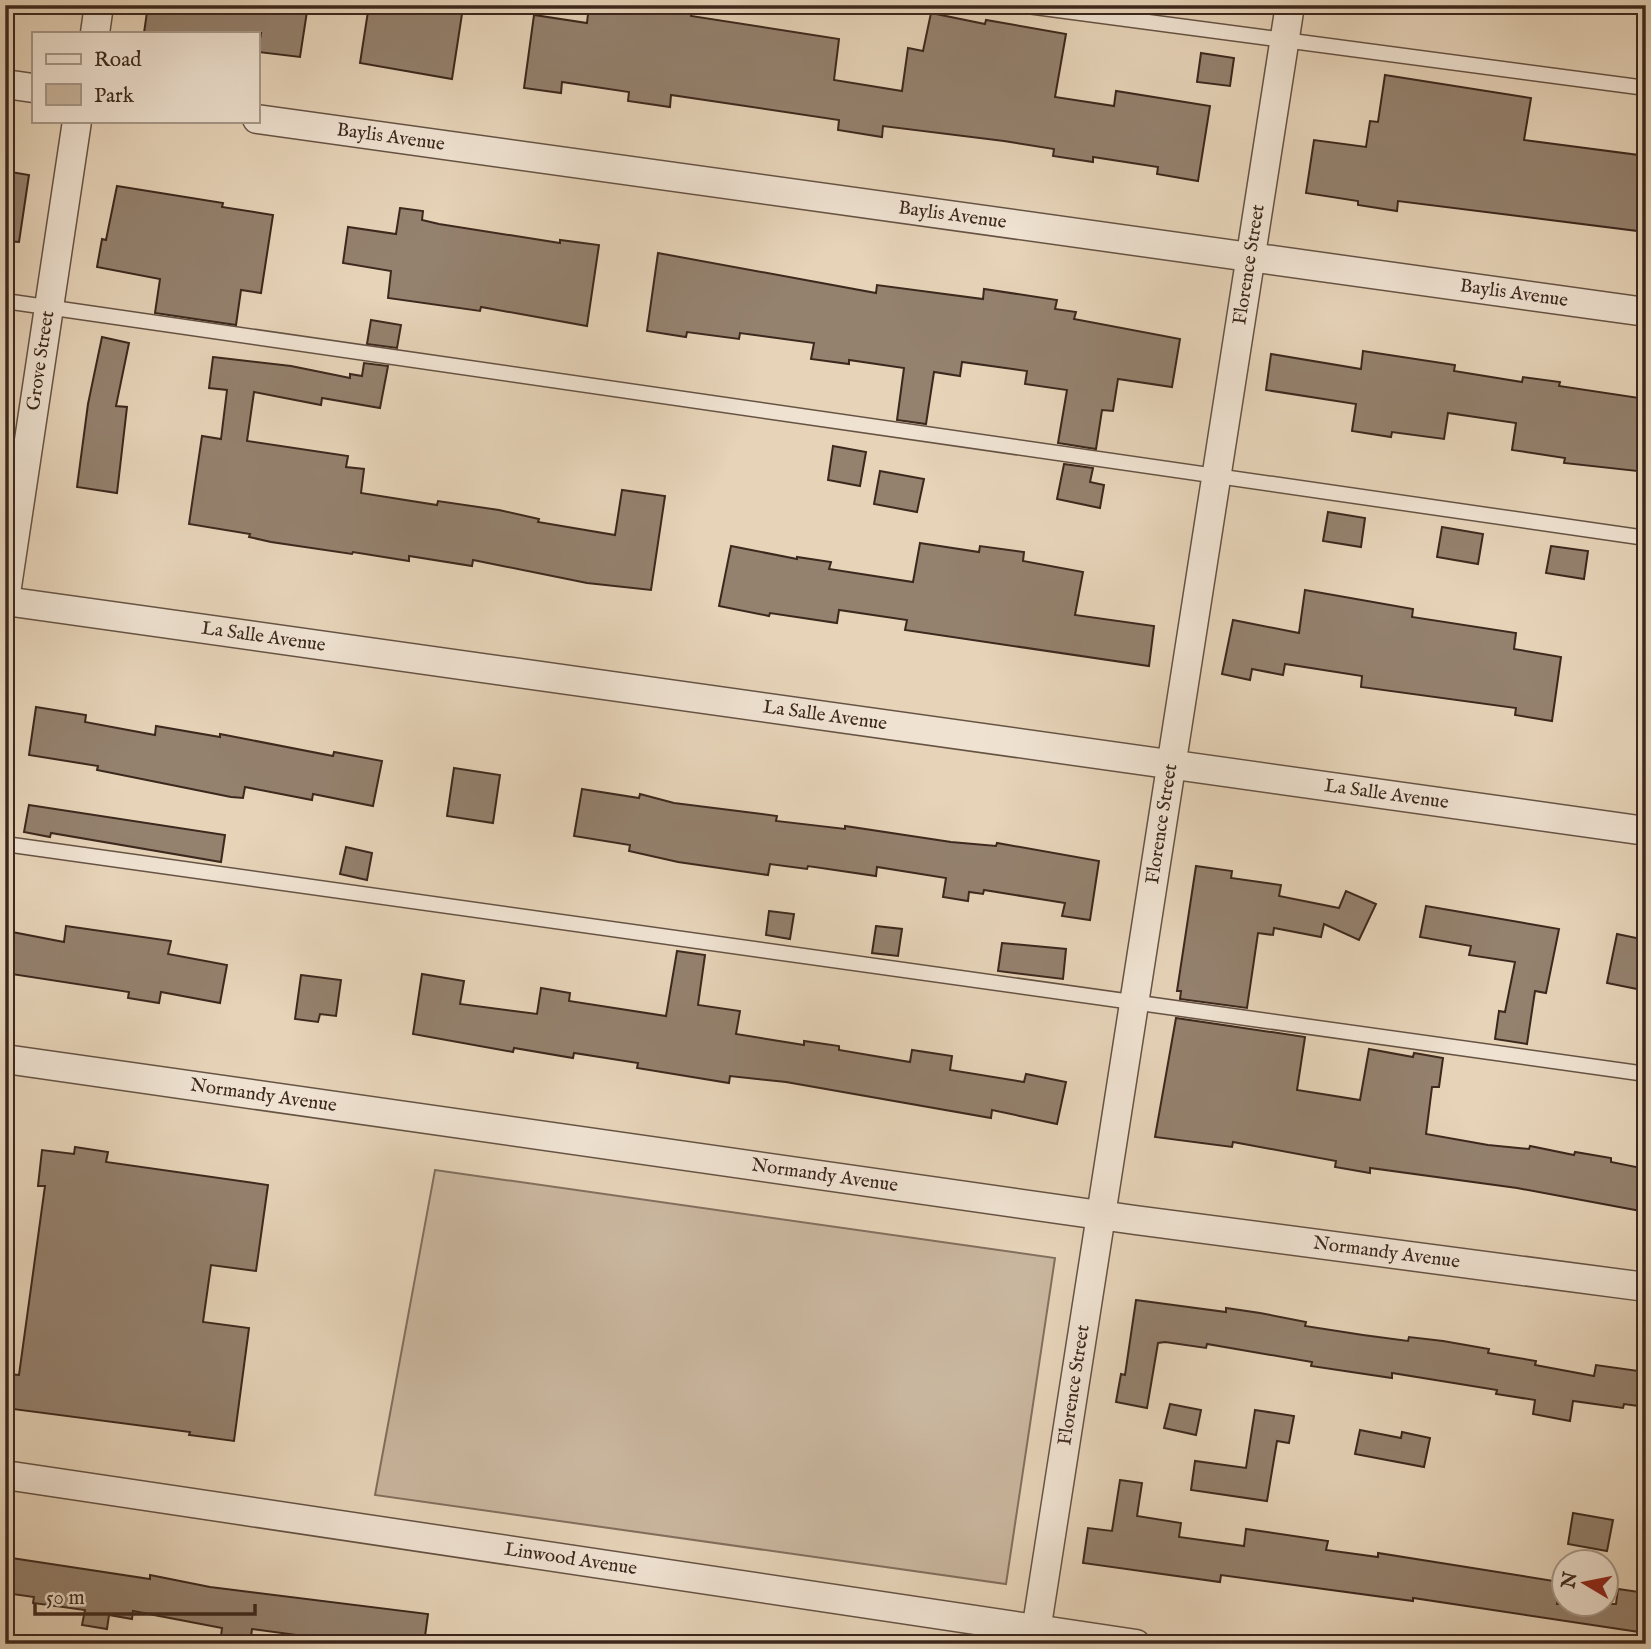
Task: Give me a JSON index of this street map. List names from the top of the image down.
{
  "streets": {
    "street": [
      "Baylis Avenue",
      "Florence Street",
      "Grove Street",
      "La Salle Avenue",
      "Normandy Avenue",
      "Linwood Avenue"
    ]
  },
  "crossings": [
    ["Baylis Avenue", "Florence Street"],
    ["Florence Street", "La Salle Avenue"],
    ["Florence Street", "Normandy Avenue"],
    ["Florence Street", "Linwood Avenue"],
    ["Grove Street", "La Salle Avenue"]
  ],
  "legend": ["Road", "Park"],
  "scale_bar": "50 m",
  "north": "left"
}
